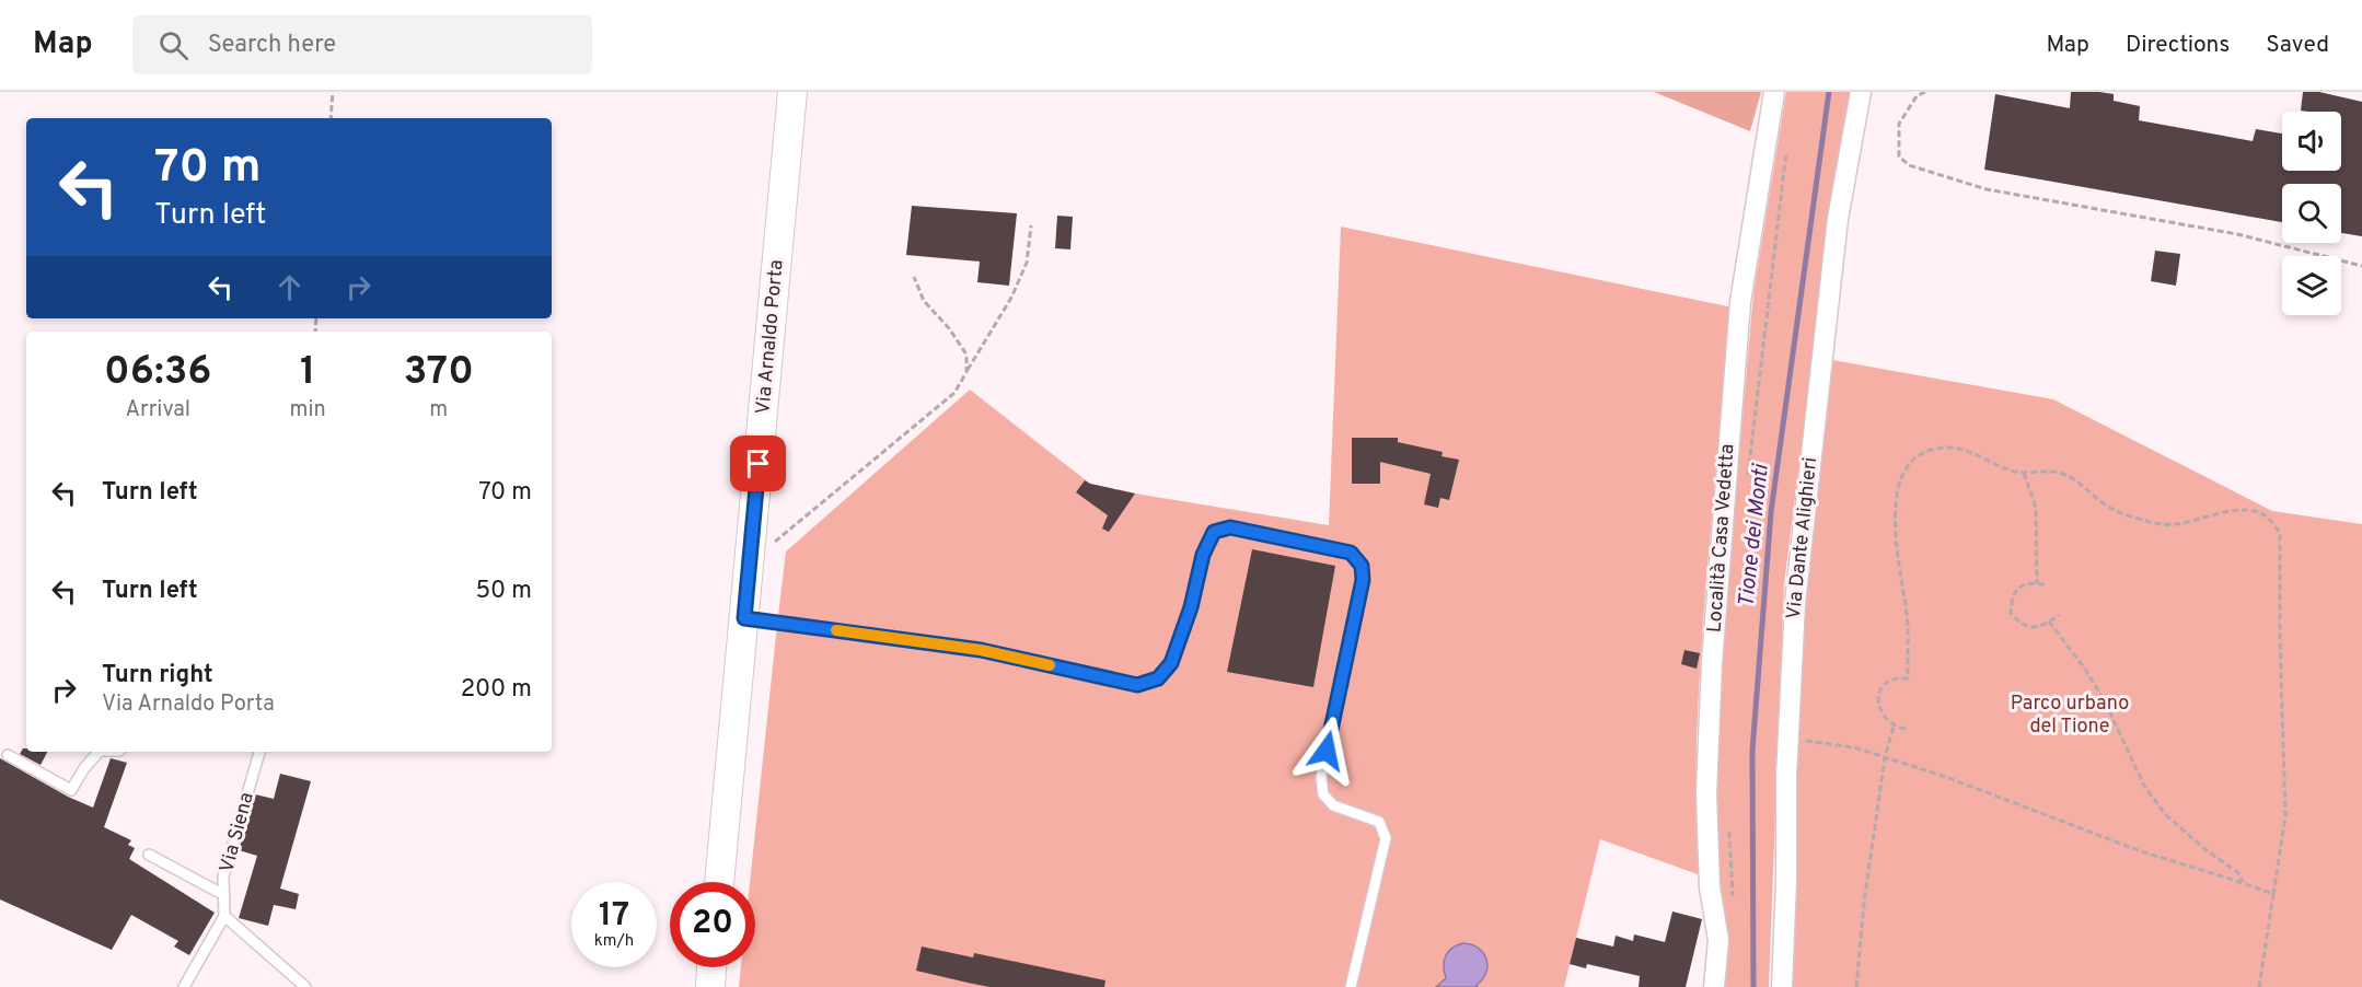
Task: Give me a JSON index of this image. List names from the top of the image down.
{
  "streets": {
    "street": ["Via Arnaldo Porta", "Località Casa Vedetta", "Via Dante Alighieri"],
    "lane": ["Via Siena"]
  },
  "water": ["Tione dei Monti"],
  "parks": ["Parco urbano del Tione"],
  "page": {
    "header": "Map",
    "search": "Search here",
    "nav": ["Map", "Directions", "Saved"],
    "turn": ["70 m", "Turn left"],
    "eta": [
      "06:36",
      "Arrival",
      "1",
      "min",
      "370",
      "m"
    ],
    "list": [
      {
        "name": "Turn left",
        "value": "70 m"
      },
      {
        "name": "Turn left",
        "value": "50 m"
      },
      {
        "name": "Turn right",
        "note": "Via Arnaldo Porta",
        "value": "200 m"
      }
    ],
    "speed": "17 km/h",
    "limit": "20"
  }
}
